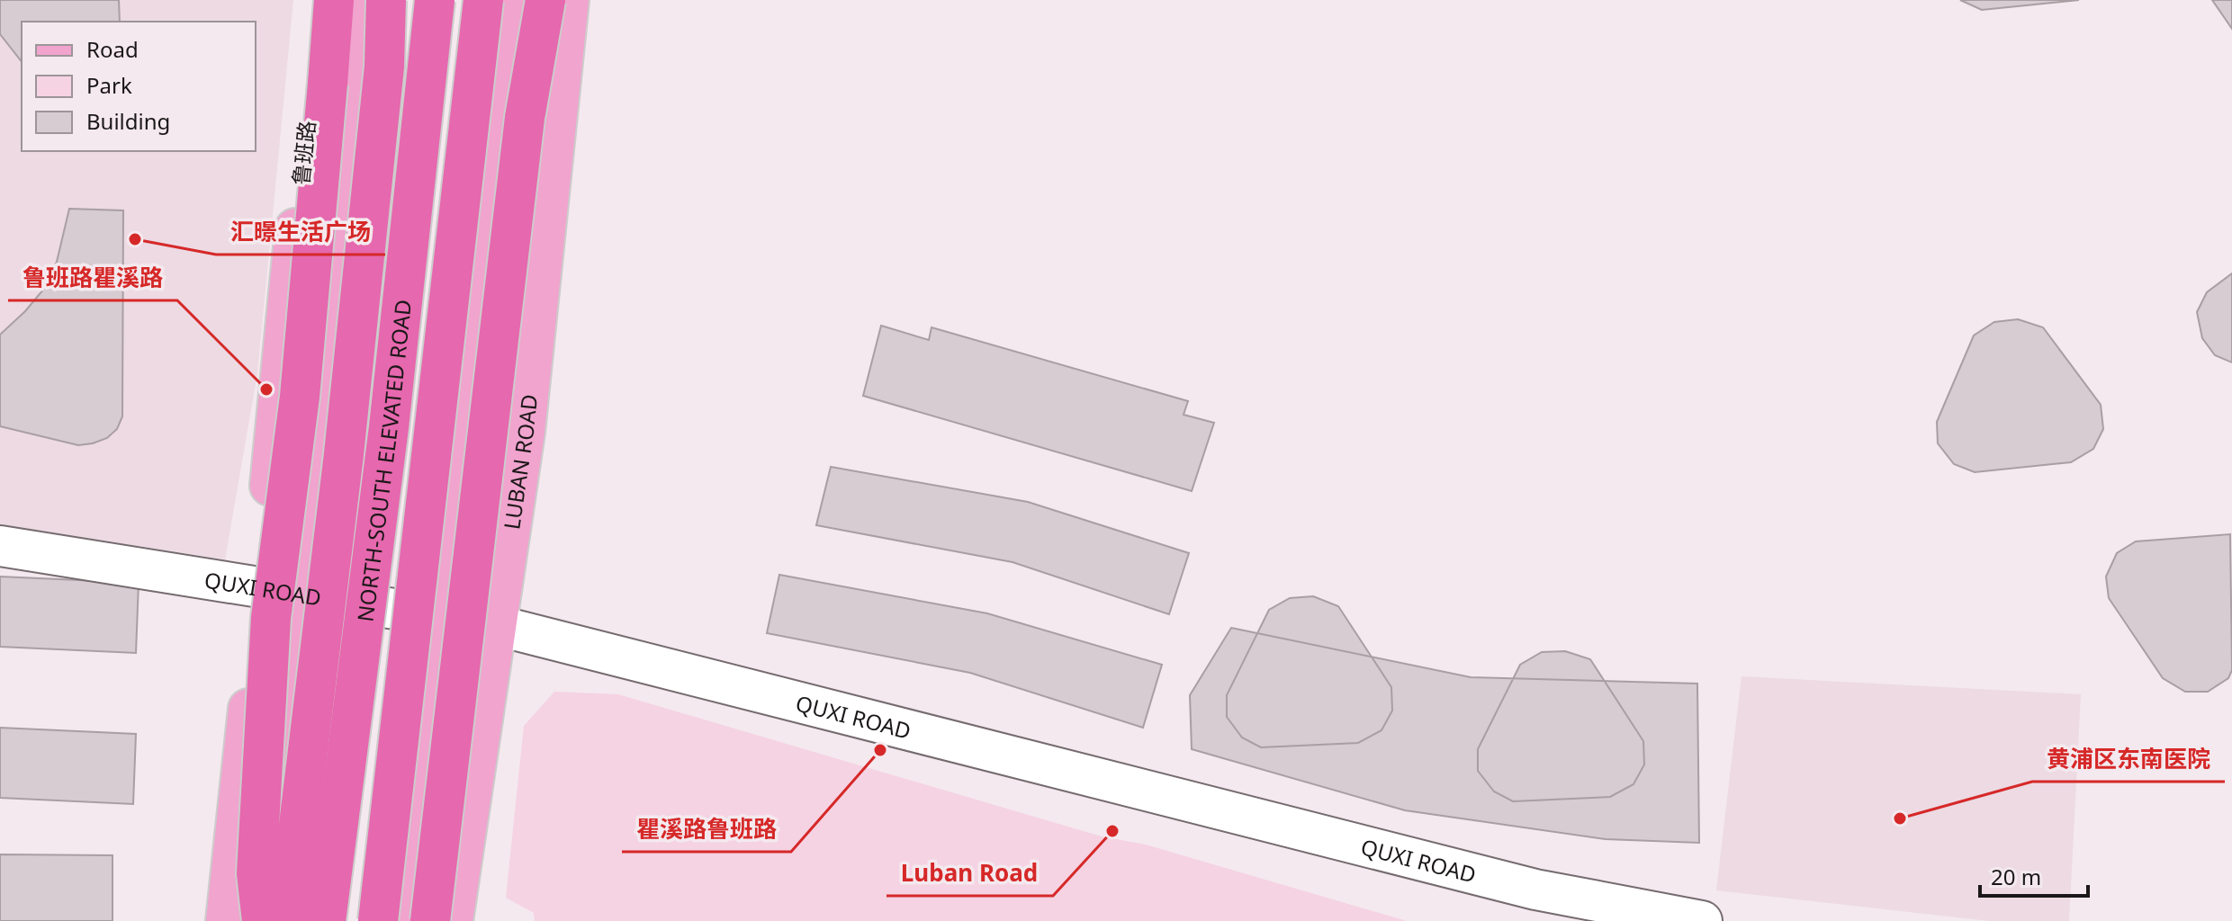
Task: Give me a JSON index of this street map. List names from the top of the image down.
{
  "streets": {
    "highway": ["NORTH-SOUTH ELEVATED ROAD"],
    "main road": ["LUBAN ROAD"],
    "street": ["QUXI ROAD"]
  },
  "crossings": [
    ["LUBAN ROAD", "QUXI ROAD"]
  ],
  "places": [
    "汇暻生活广场",
    "鲁班路瞿溪路",
    "瞿溪路鲁班路",
    "黄浦区东南医院",
    "Luban Road"
  ],
  "legend": ["Road", "Park", "Building"],
  "scale_bar": "20 m"
}
